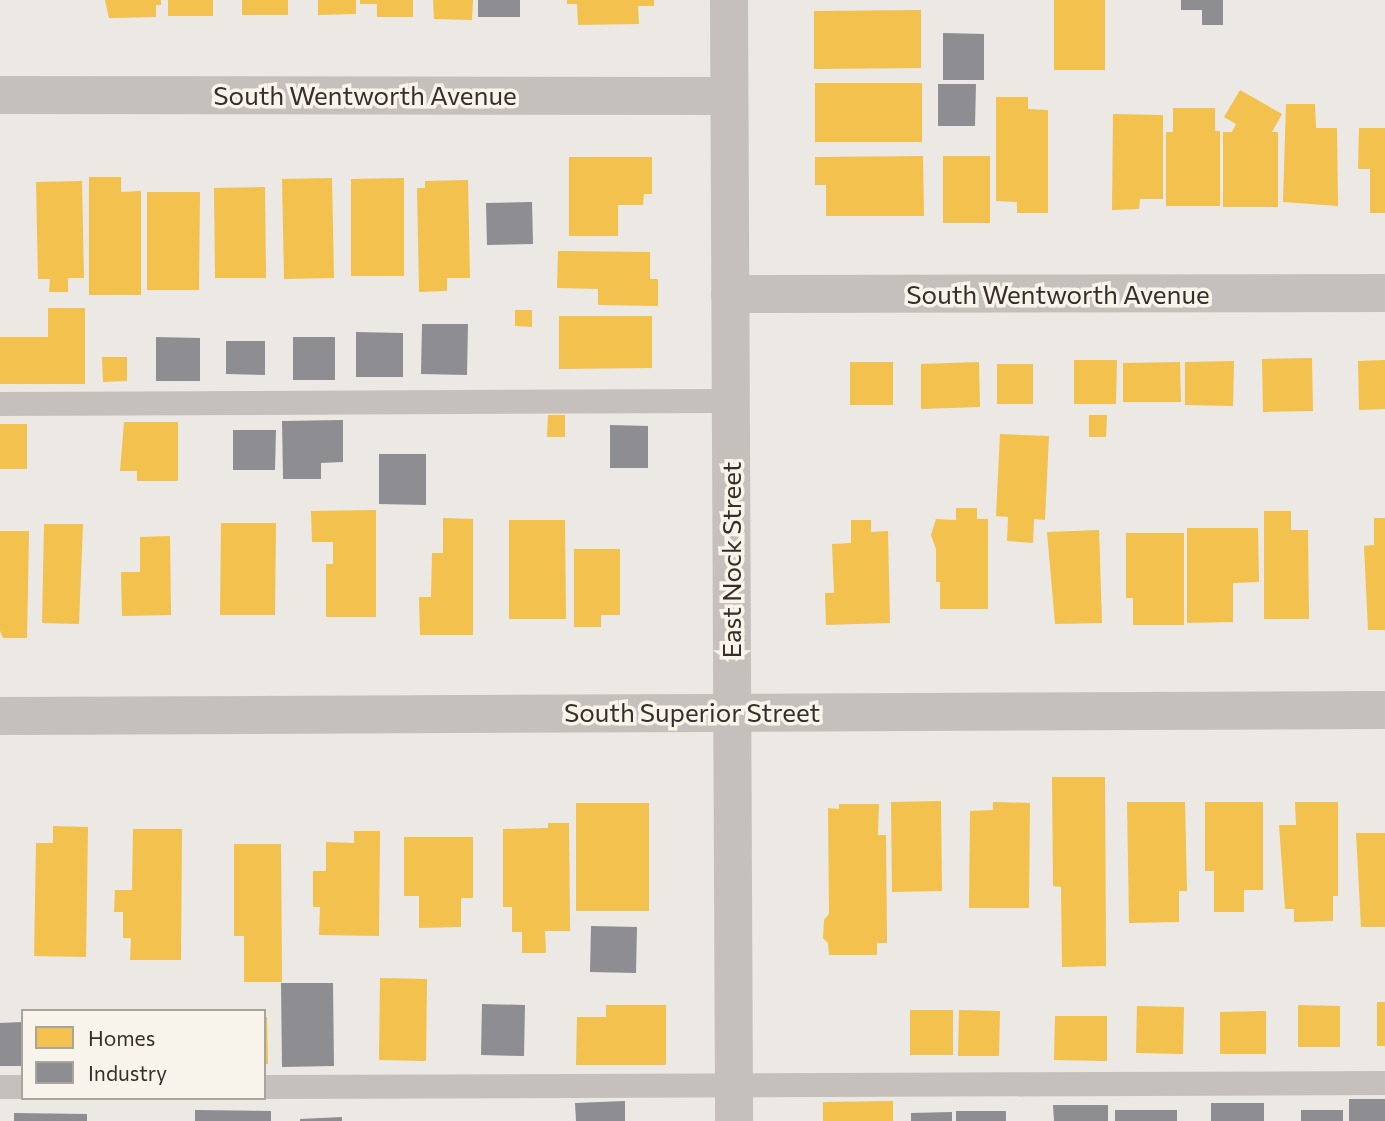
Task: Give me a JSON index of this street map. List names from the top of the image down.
{
  "streets": {
    "street": ["South Wentworth Avenue", "East Nock Street", "South Superior Street"]
  },
  "crossings": [
    ["South Wentworth Avenue", "East Nock Street"],
    ["East Nock Street", "South Superior Street"]
  ],
  "legend": ["Homes", "Industry"]
}
